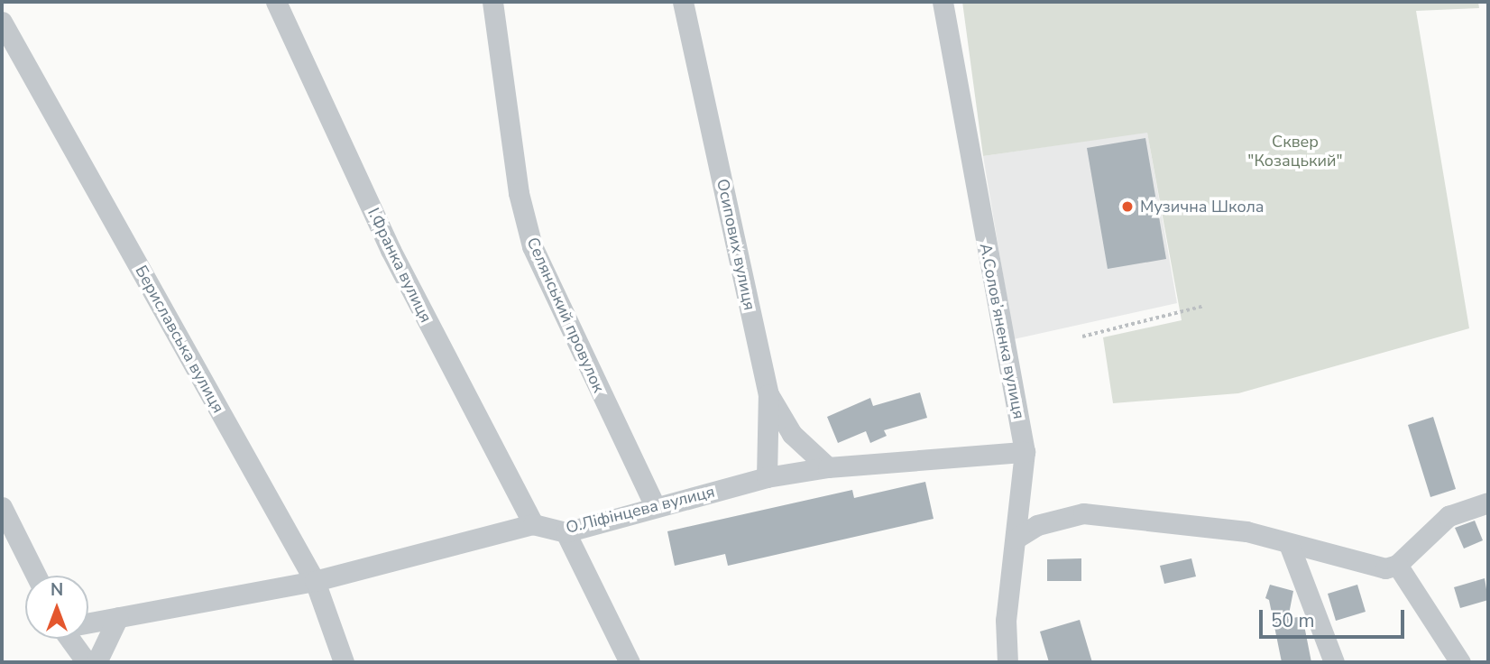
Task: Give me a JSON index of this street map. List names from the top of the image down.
{
  "streets": {
    "street": [
      "Осипових вулиця",
      "І.Франка вулиця",
      "Селянський провулок",
      "А.Солов’яненка вулиця",
      "Бериславська вулиця",
      "О.Ліфінцева вулиця"
    ]
  },
  "crossings": [
    ["Осипових вулиця", "О.Ліфінцева вулиця"],
    ["І.Франка вулиця", "О.Ліфінцева вулиця"],
    ["Селянський провулок", "О.Ліфінцева вулиця"],
    ["А.Солов’яненка вулиця", "О.Ліфінцева вулиця"],
    ["Бериславська вулиця", "О.Ліфінцева вулиця"]
  ],
  "parks": ["Сквер \"Козацький\""],
  "places": ["Музична Школа"],
  "scale_bar": "50 m",
  "north": "top"
}
